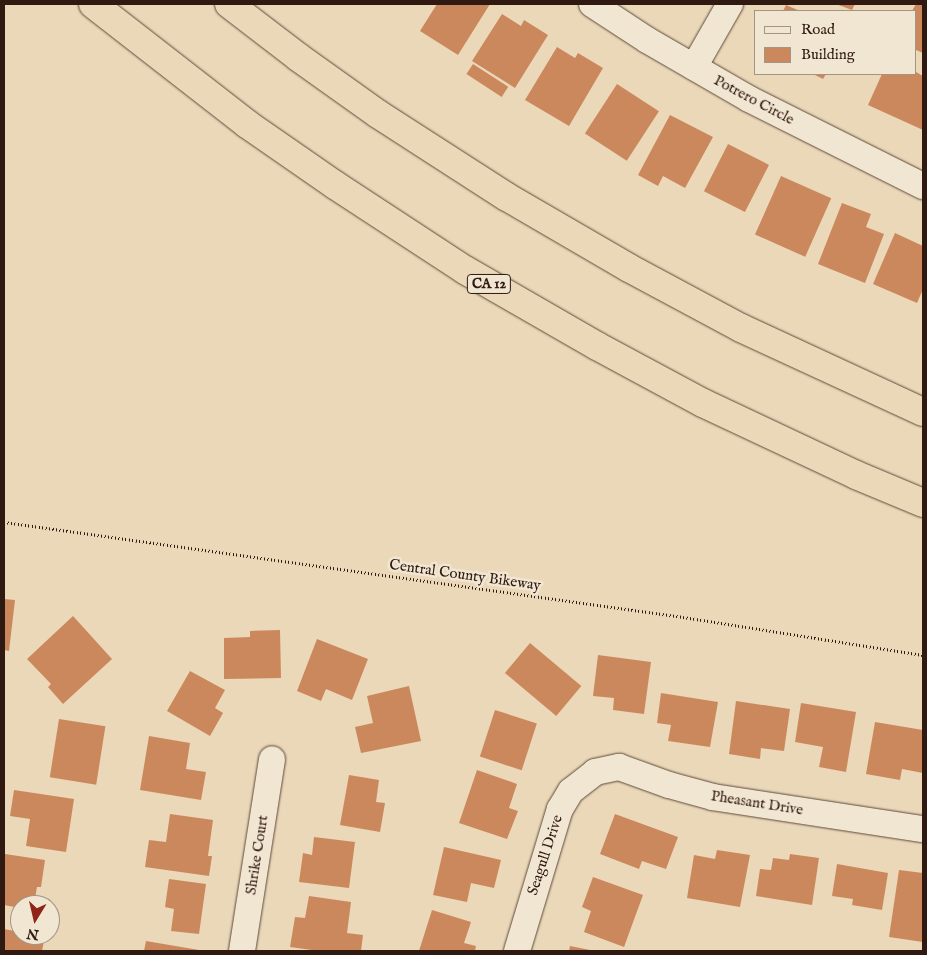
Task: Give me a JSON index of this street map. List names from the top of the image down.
{
  "streets": {
    "highway": ["CA 12"],
    "street": [
      "Potrero Circle",
      "Pheasant Drive",
      "Shrike Court",
      "Seagull Drive"
    ],
    "path": ["Central County Bikeway"]
  },
  "crossings": [
    ["Pheasant Drive", "Seagull Drive"]
  ],
  "legend": ["Road", "Building"],
  "north": "bottom"
}
